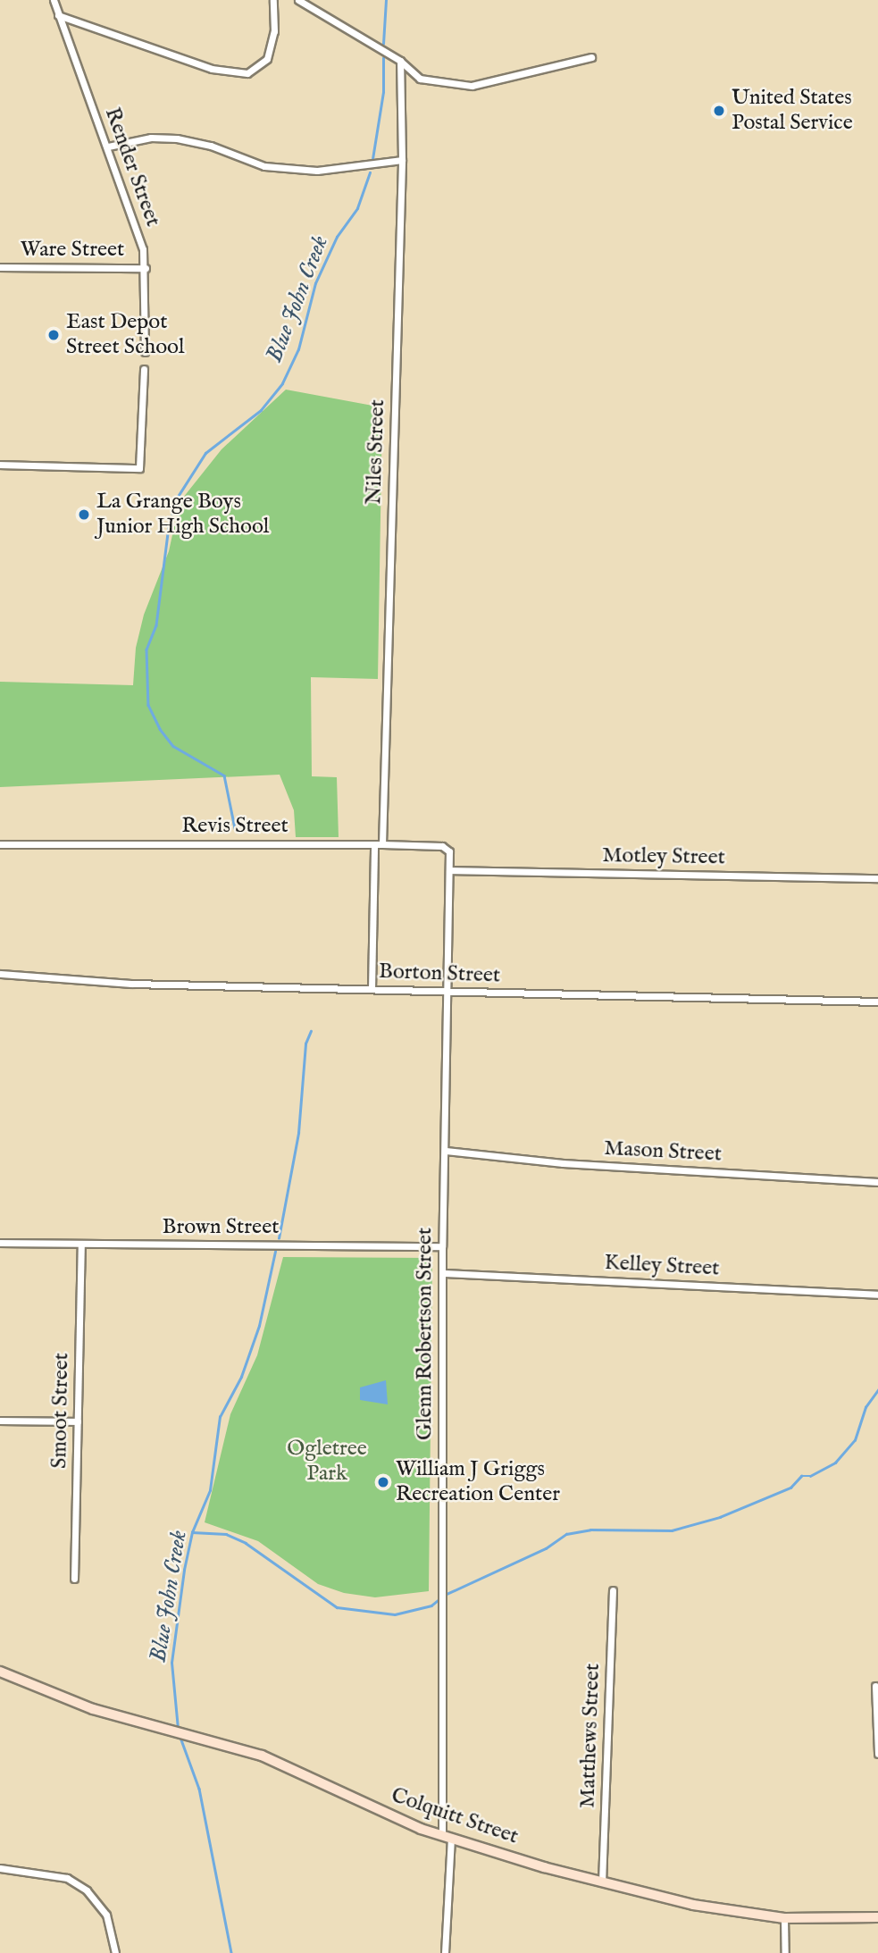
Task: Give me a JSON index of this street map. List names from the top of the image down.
{
  "streets": {
    "street": [
      "Render Street",
      "Ware Street",
      "Niles Street",
      "Revis Street",
      "Motley Street",
      "Borton Street",
      "Mason Street",
      "Brown Street",
      "Kelley Street",
      "Glenn Robertson Street",
      "Smoot Street",
      "Matthews Street",
      "Colquitt Street"
    ]
  },
  "crossings": [
    ["Render Street", "Ware Street"],
    ["Niles Street", "Revis Street"],
    ["Revis Street", "Motley Street"],
    ["Revis Street", "Glenn Robertson Street"],
    ["Motley Street", "Glenn Robertson Street"],
    ["Borton Street", "Glenn Robertson Street"],
    ["Mason Street", "Glenn Robertson Street"],
    ["Brown Street", "Glenn Robertson Street"],
    ["Brown Street", "Smoot Street"],
    ["Kelley Street", "Glenn Robertson Street"],
    ["Glenn Robertson Street", "Colquitt Street"],
    ["Matthews Street", "Colquitt Street"]
  ],
  "water": ["Blue John Creek"],
  "parks": ["Ogletree Park"],
  "places": [
    "United States Postal Service",
    "East Depot Street School",
    "La Grange Boys Junior High School",
    "William J Griggs Recreation Center"
  ]
}
